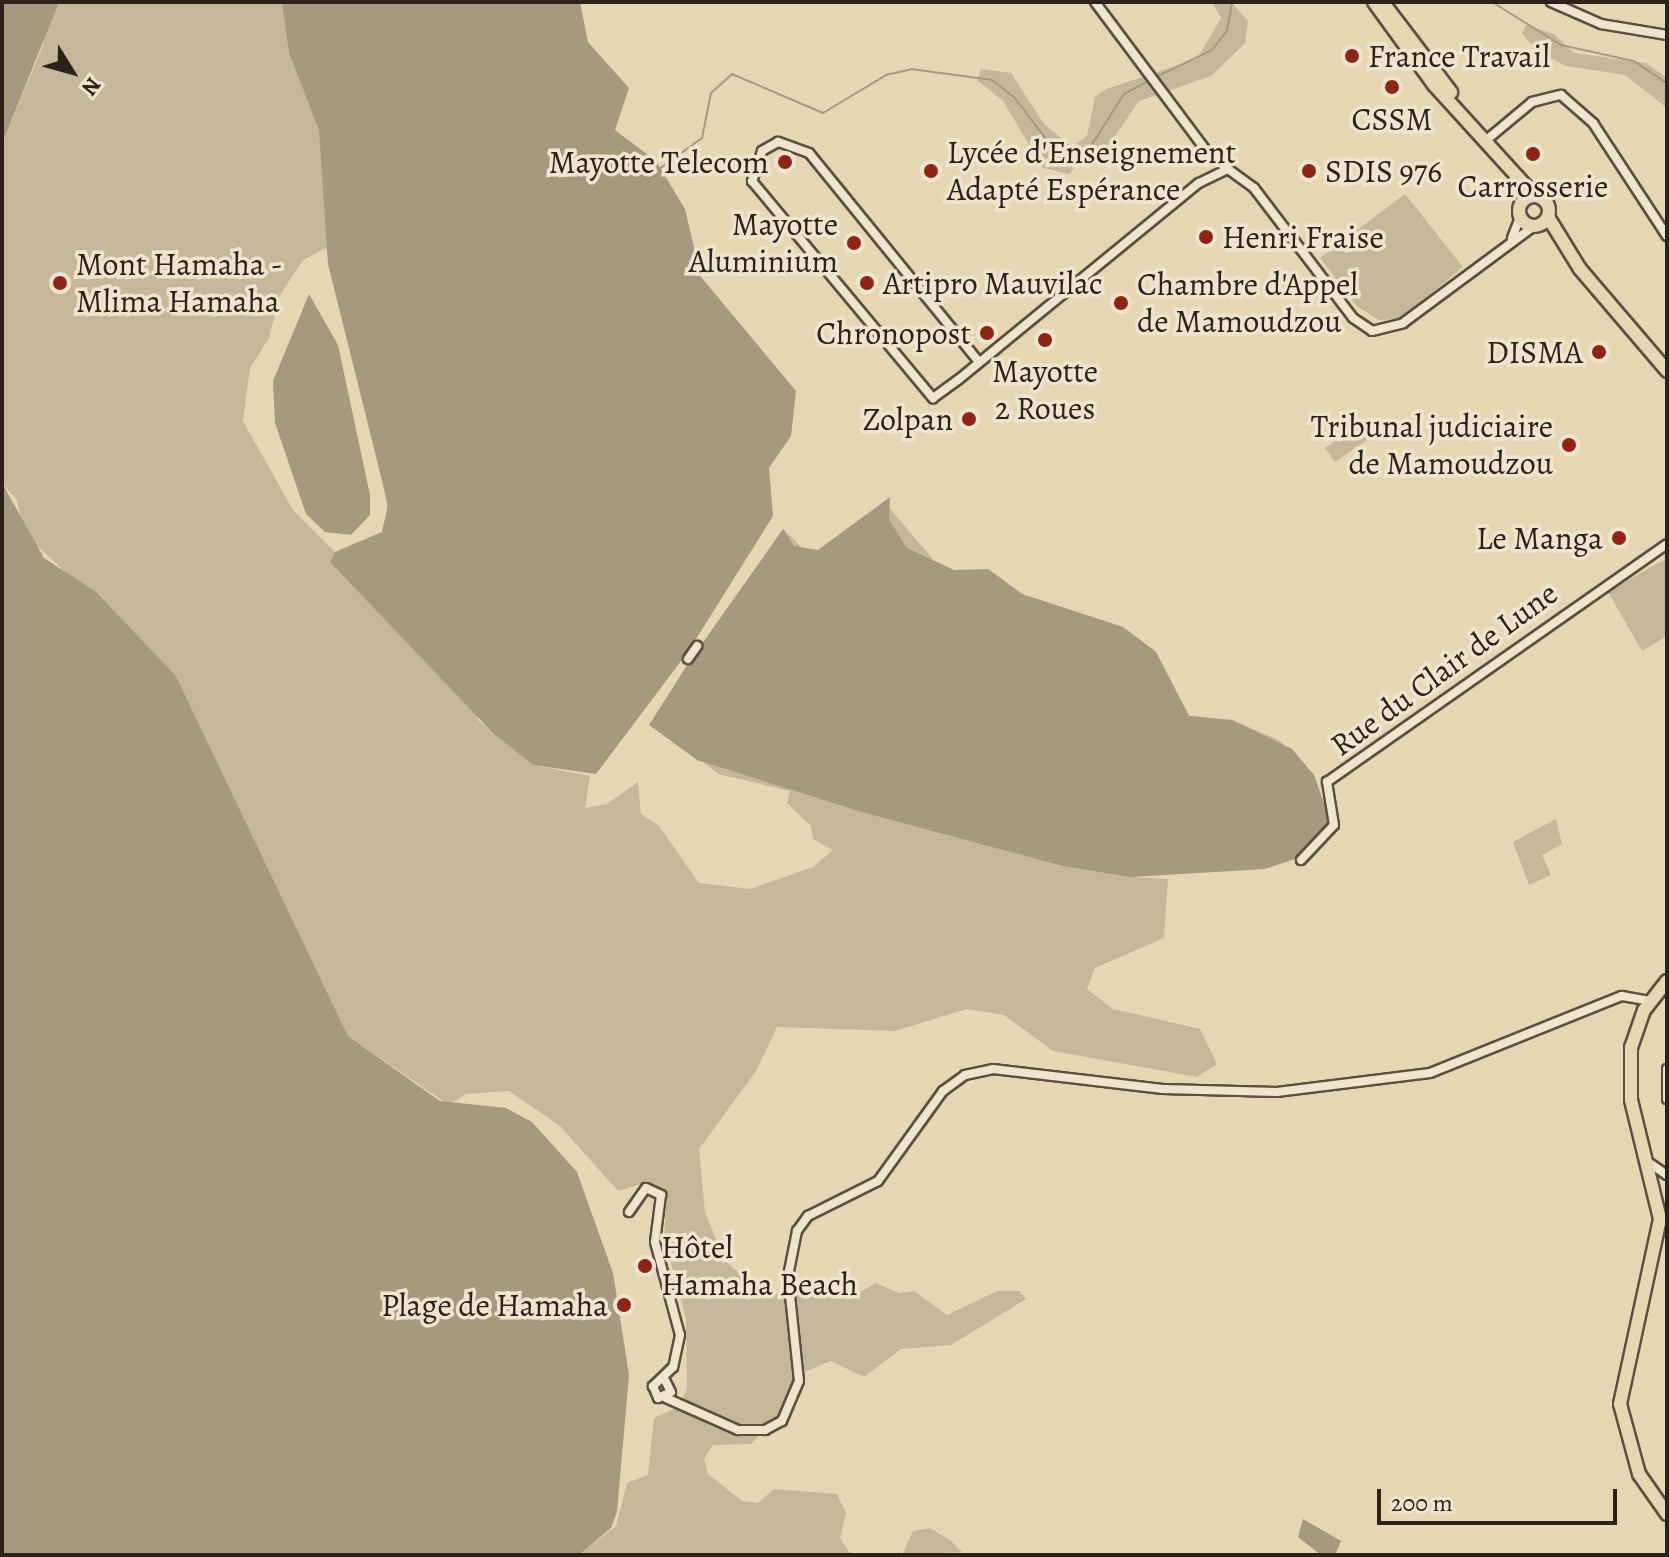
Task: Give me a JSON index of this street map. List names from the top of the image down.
{
  "streets": {
    "street": ["Rue du Clair de Lune"]
  },
  "places": [
    "France Travail",
    "CSSM",
    "Carrosserie",
    "Mayotte Telecom",
    "Lycée d'Enseignement Adapté Espérance",
    "SDIS 976",
    "Henri Fraise",
    "Mayotte Aluminium",
    "Mont Hamaha - Mlima Hamaha",
    "Artipro Mauvilac",
    "Chambre d'Appel de Mamoudzou",
    "Chronopost",
    "Mayotte 2 Roues",
    "DISMA",
    "Zolpan",
    "Tribunal judiciaire de Mamoudzou",
    "Le Manga",
    "Hôtel Hamaha Beach",
    "Plage de Hamaha"
  ],
  "scale_bar": "200 m",
  "north": "bottom right"
}
